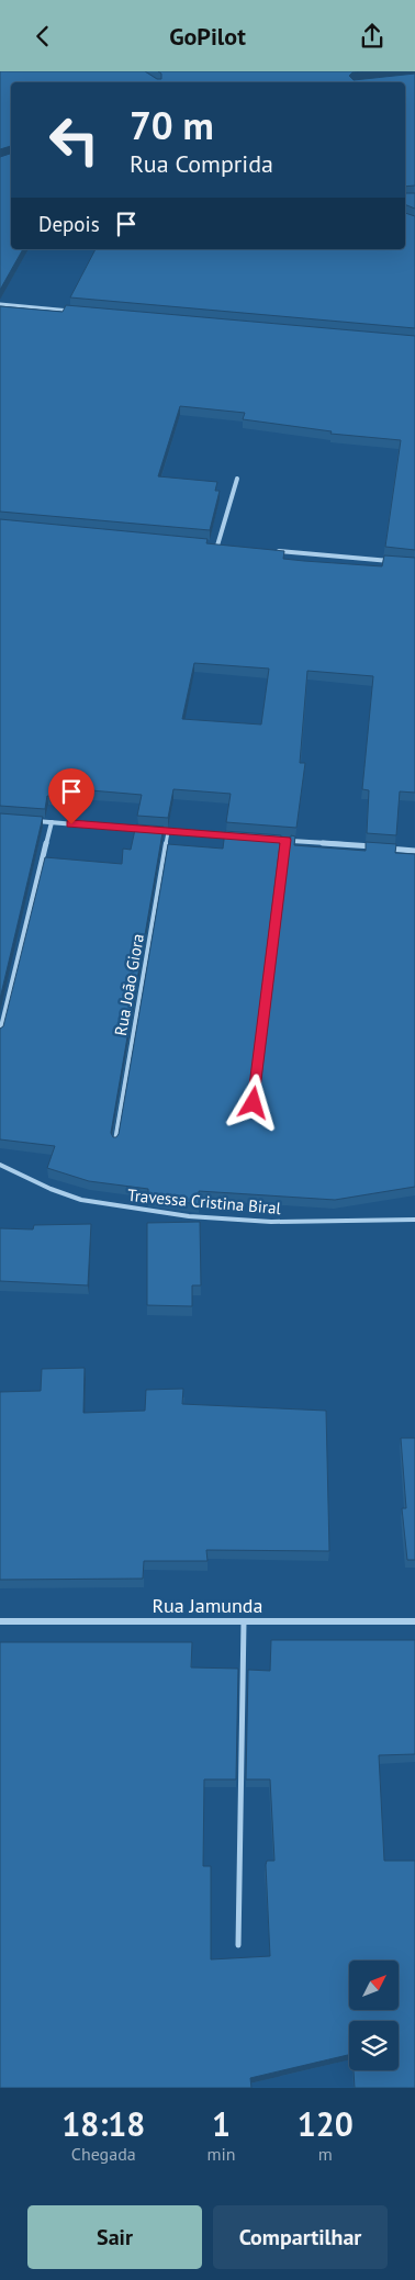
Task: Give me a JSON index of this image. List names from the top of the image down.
{
  "streets": {
    "street": ["Rua Jamunda"],
    "lane": ["Rua João Giora", "Travessa Cristina Biral"]
  },
  "north": "top right",
  "page": {
    "header": "GoPilot",
    "turn": ["70 m", "Rua Comprida"],
    "then": "Depois",
    "eta": [
      "18:18",
      "Chegada",
      "1",
      "min",
      "120",
      "m"
    ],
    "buttons": ["Sair", "Compartilhar"]
  }
}
